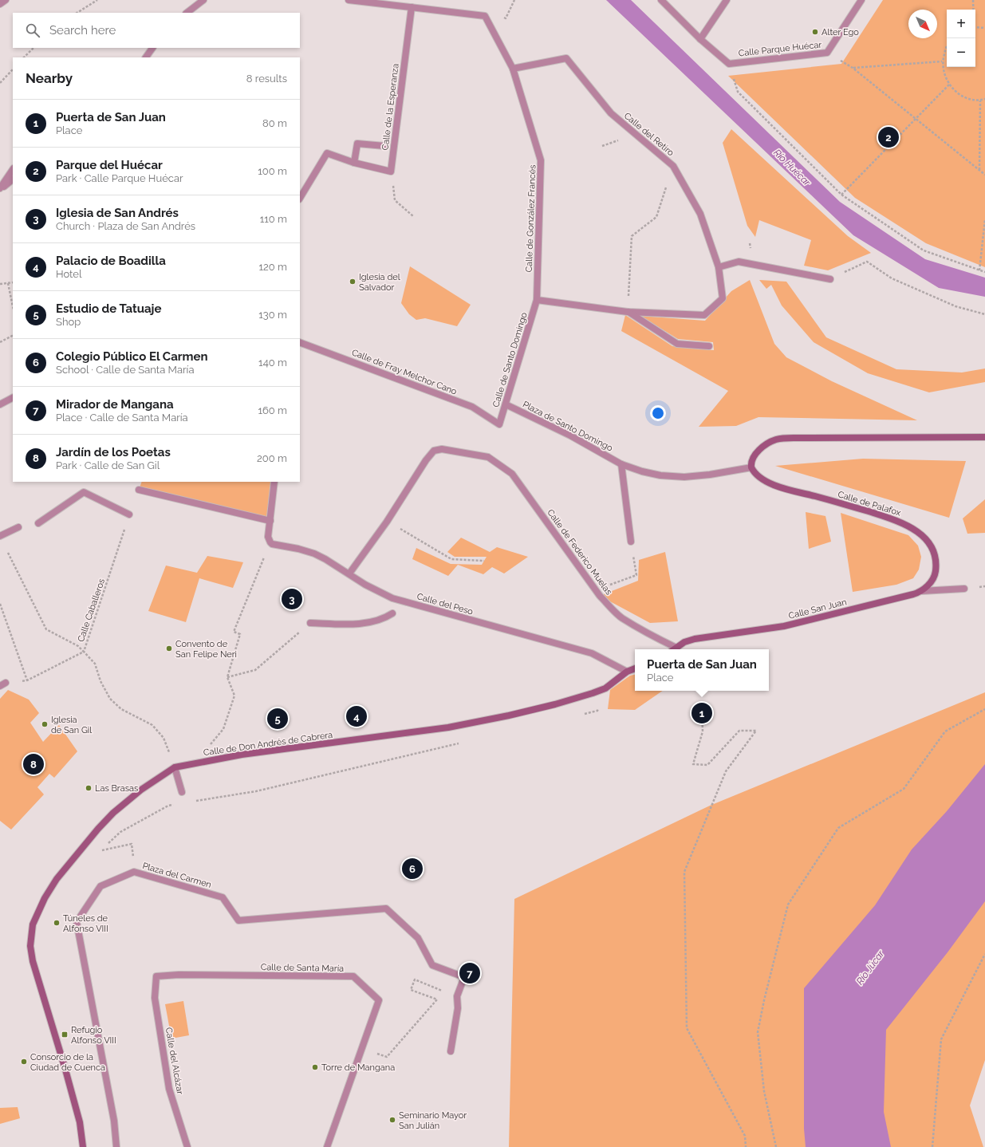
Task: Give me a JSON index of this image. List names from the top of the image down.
{
  "streets": {
    "street": [
      "Calle Parque Huécar",
      "Calle de la Esperanza",
      "Calle del Retiro",
      "Calle de González Francés",
      "Calle de Santo Domingo",
      "Calle de Fray Melchor Cano",
      "Plaza de Santo Domingo",
      "Calle de Palafox",
      "Calle de Federico Muelas",
      "Calle del Peso",
      "Calle San Juan",
      "Calle de Don Andrés de Cabrera",
      "Plaza del Carmen",
      "Calle de Santa María",
      "Calle del Alcázar"
    ],
    "path": ["Calle Caballeros"]
  },
  "crossings": [
    ["Calle de la Esperanza", "Calle de González Francés"],
    ["Calle del Retiro", "Calle de González Francés"],
    ["Calle del Retiro", "Calle de Santo Domingo"],
    ["Calle de González Francés", "Calle de Santo Domingo"],
    ["Calle de Santo Domingo", "Calle de Fray Melchor Cano"],
    ["Calle de Santo Domingo", "Plaza de Santo Domingo"],
    ["Calle de Palafox", "Calle San Juan"],
    ["Calle del Peso", "Calle de Don Andrés de Cabrera"],
    ["Calle Caballeros", "Calle de Don Andrés de Cabrera"],
    ["Calle de Santa María", "Calle del Alcázar"]
  ],
  "water": ["Río Huécar", "Río Júcar"],
  "places": {
    "other": [
      "Alter Ego",
      "Iglesia del Salvador",
      "Convento de San Felipe Neri",
      "Iglesia de San Gil",
      "Las Brasas",
      "Túneles de Alfonso VIII",
      "Consorcio de la Ciudad de Cuenca",
      "Torre de Mangana",
      "Seminario Mayor San Julián"
    ],
    "transit": ["Refugio Alfonso VIII"]
  },
  "north": "bottom right",
  "page": {
    "map_buttons": ["+", "−"],
    "search": "Search here",
    "heading": ["Nearby", "8 results"],
    "list": [
      {
        "mark": "1",
        "name": "Puerta de San Juan",
        "note": "Place",
        "value": "80 m"
      },
      {
        "mark": "2",
        "name": "Parque del Huécar",
        "note": "Park · Calle Parque Huécar",
        "value": "100 m"
      },
      {
        "mark": "3",
        "name": "Iglesia de San Andrés",
        "note": "Church · Plaza de San Andrés",
        "value": "110 m"
      },
      {
        "mark": "4",
        "name": "Palacio de Boadilla",
        "note": "Hotel",
        "value": "120 m"
      },
      {
        "mark": "5",
        "name": "Estudio de Tatuaje",
        "note": "Shop",
        "value": "130 m"
      },
      {
        "mark": "6",
        "name": "Colegio Público El Carmen",
        "note": "School · Calle de Santa María",
        "value": "140 m"
      },
      {
        "mark": "7",
        "name": "Mirador de Mangana",
        "note": "Place · Calle de Santa María",
        "value": "160 m"
      },
      {
        "mark": "8",
        "name": "Jardín de los Poetas",
        "note": "Park · Calle de San Gil",
        "value": "200 m"
      }
    ],
    "pins": [
      "2",
      "3",
      "1",
      "4",
      "5",
      "8",
      "6",
      "7"
    ],
    "popup": ["Puerta de San Juan", "Place"]
  }
}
